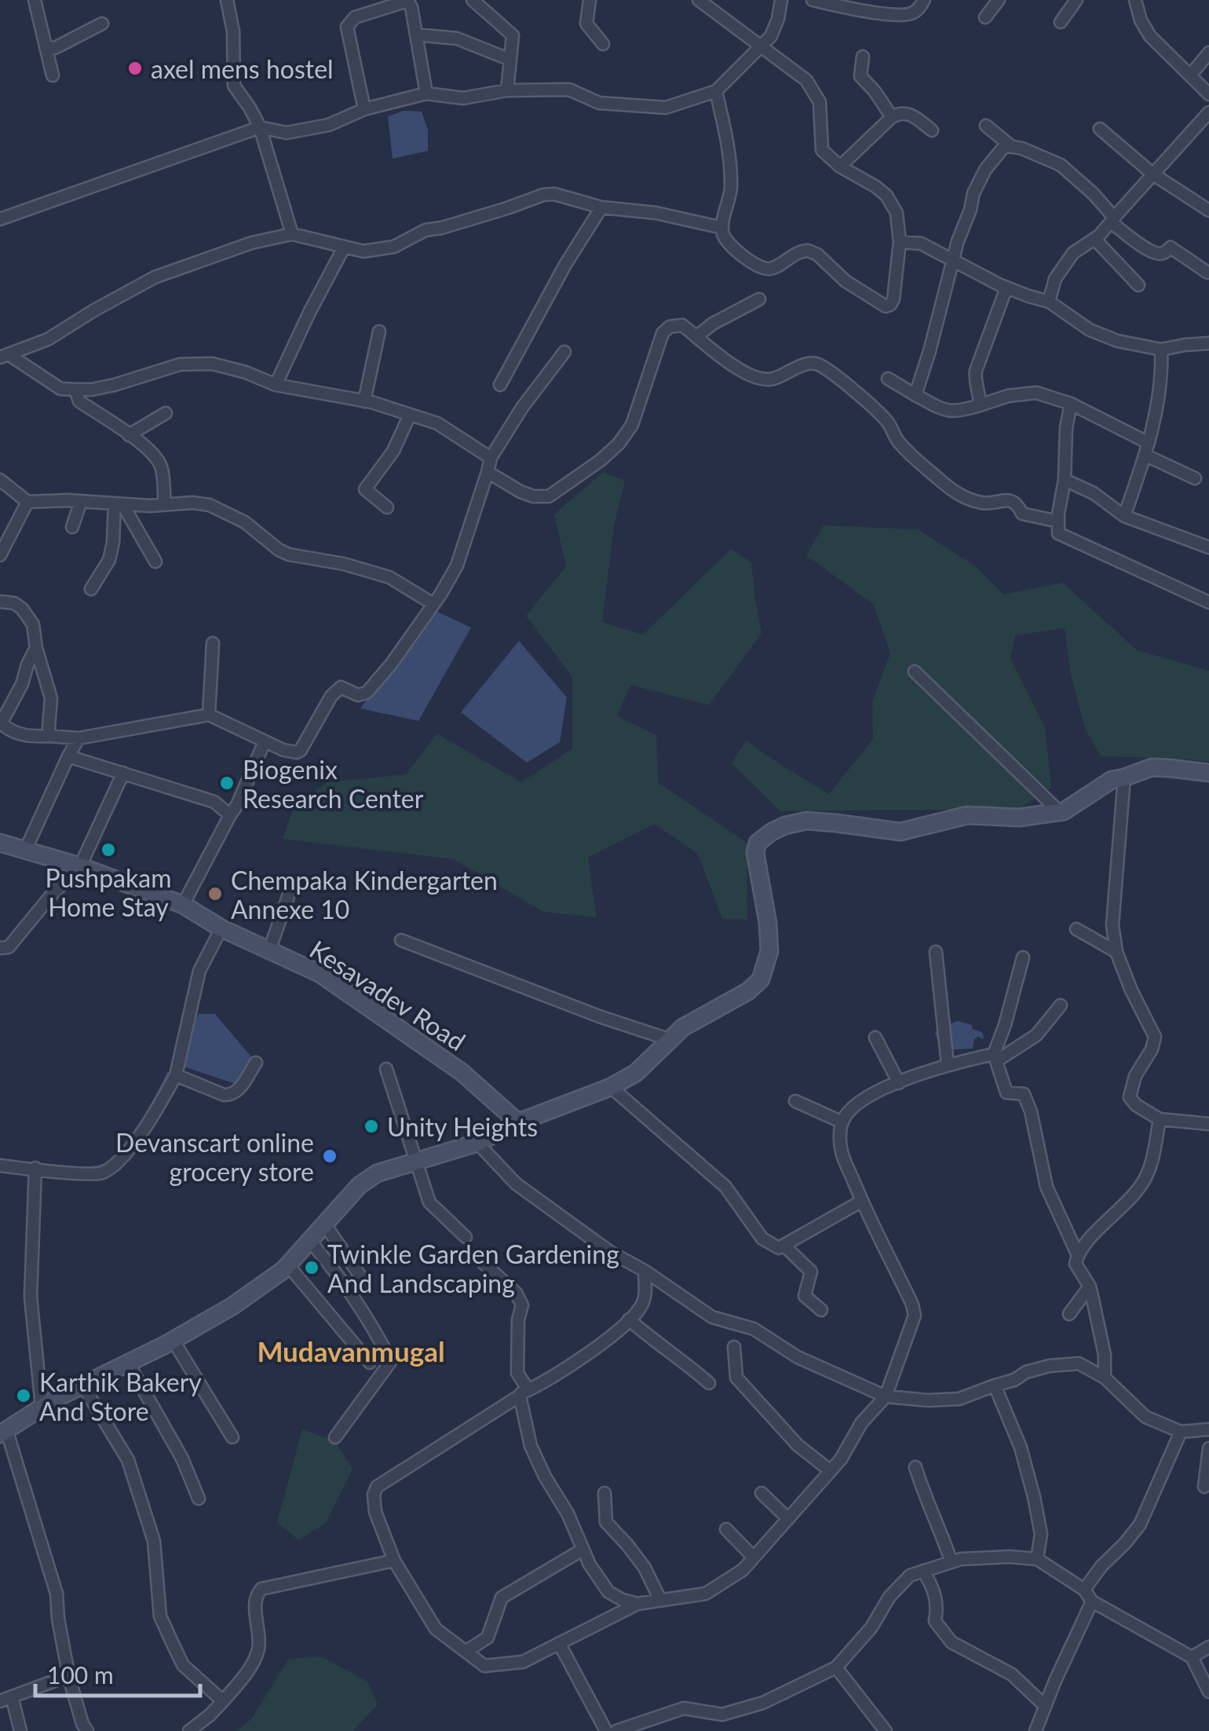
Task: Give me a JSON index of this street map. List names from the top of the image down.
{
  "streets": {
    "street": ["Kesavadev Road"]
  },
  "districts": ["Mudavanmugal"],
  "places": [
    "axel mens hostel",
    "Biogenix Research Center",
    "Pushpakam Home Stay",
    "Chempaka Kindergarten Annexe 10",
    "Unity Heights",
    "Devanscart online grocery store",
    "Twinkle Garden Gardening And Landscaping",
    "Karthik Bakery And Store"
  ],
  "scale_bar": "100 m"
}
